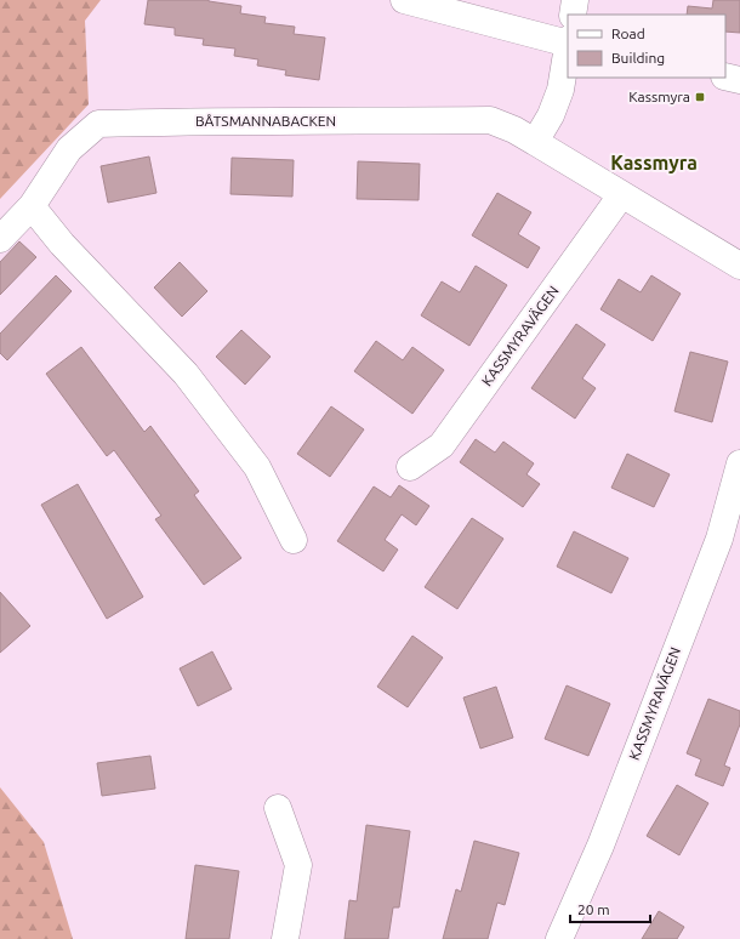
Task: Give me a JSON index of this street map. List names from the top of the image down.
{
  "streets": {
    "street": ["BÅTSMANNABACKEN", "KASSMYRAVÄGEN"]
  },
  "districts": ["Kassmyra"],
  "places": {
    "transit": ["Kassmyra"]
  },
  "legend": ["Road", "Building"],
  "scale_bar": "20 m"
}
